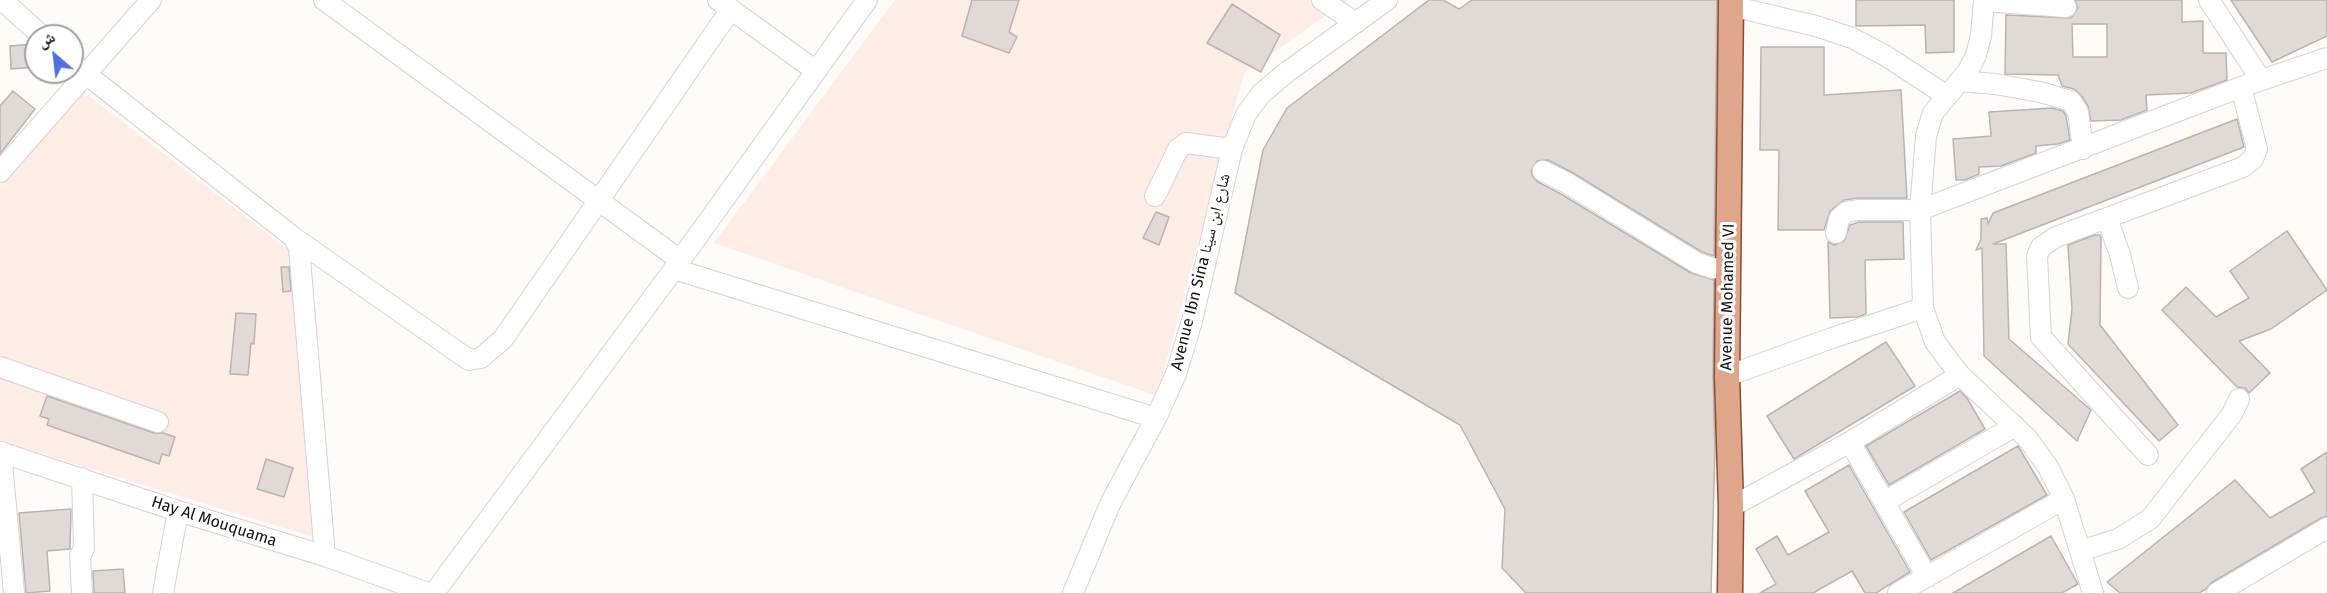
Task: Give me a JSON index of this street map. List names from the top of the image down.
{
  "streets": {
    "main road": ["Avenue Mohamed VI"],
    "street": ["Avenue Ibn Sina شارع ابن سينا", "Hay Al Mouquama"]
  },
  "north": "top left"
}
